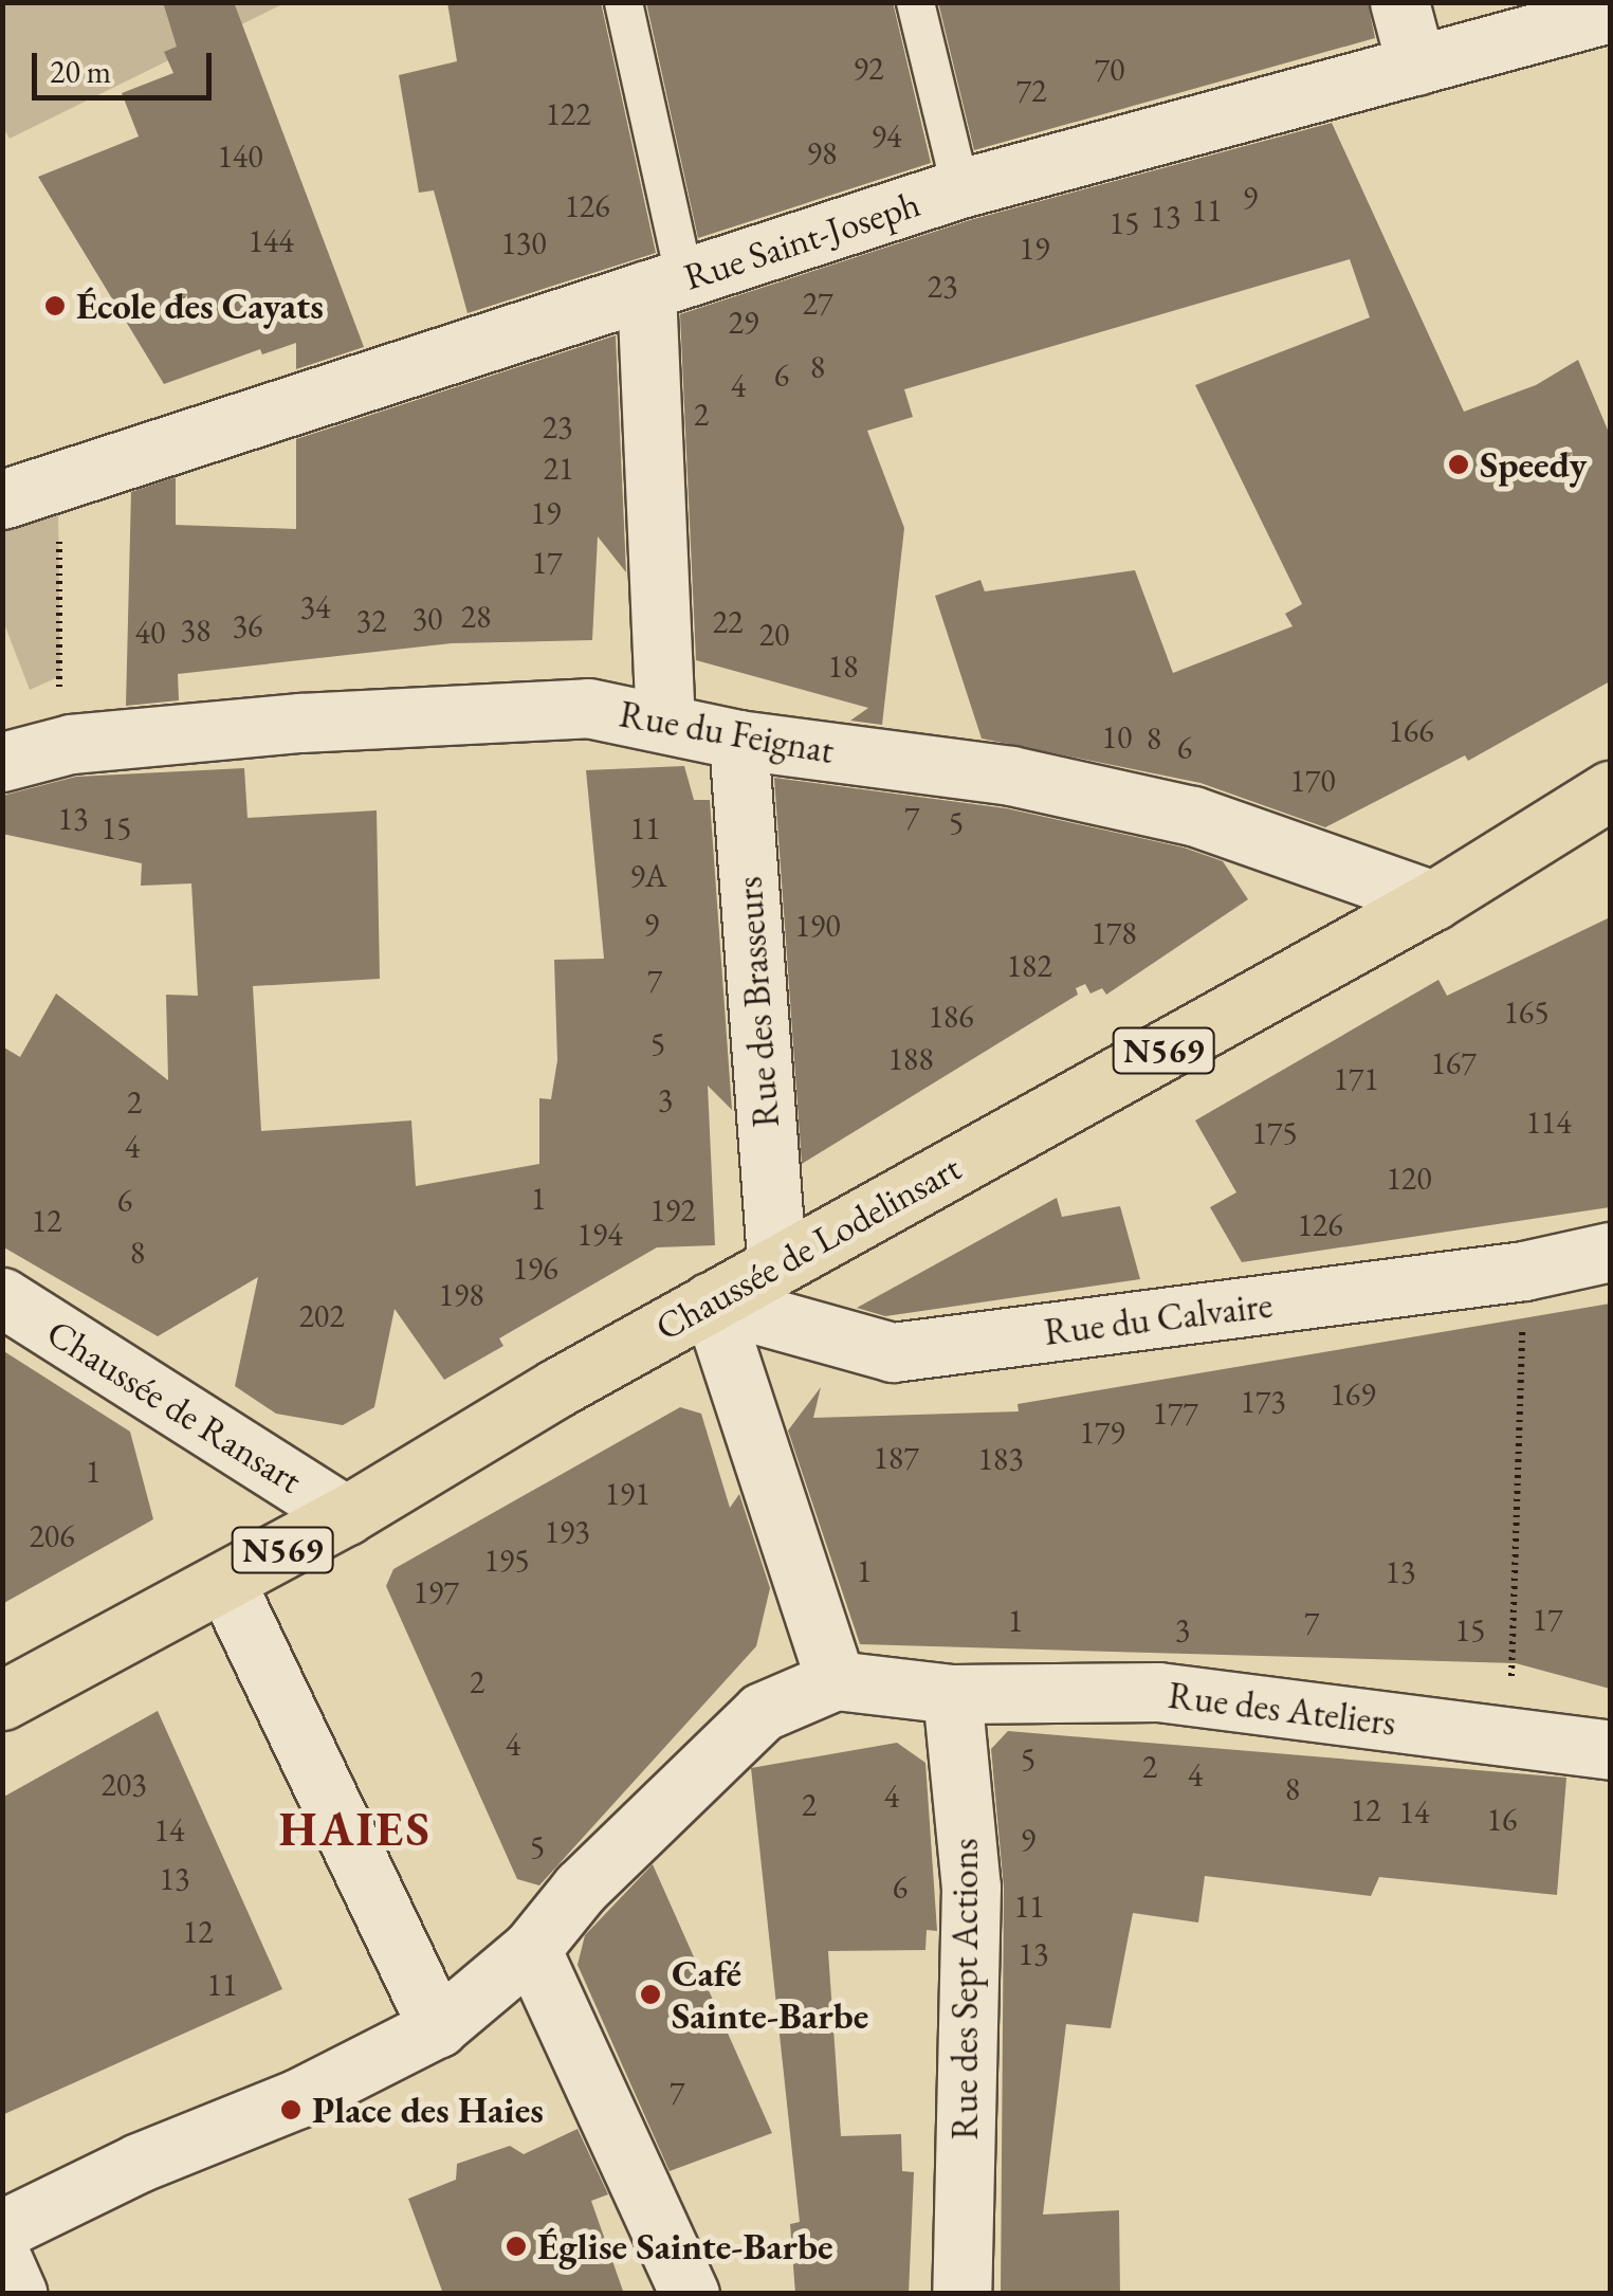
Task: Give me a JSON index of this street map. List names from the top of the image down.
{
  "streets": {
    "main road": ["N569", "Chaussée de Lodelinsart"],
    "street": [
      "Rue Saint-Joseph",
      "Rue du Feignat",
      "Rue des Brasseurs",
      "Rue du Calvaire",
      "Chaussée de Ransart",
      "Rue des Ateliers",
      "Rue des Sept Actions"
    ]
  },
  "crossings": [
    ["Rue du Feignat", "Rue des Brasseurs"],
    ["Rue du Feignat", "Chaussée de Lodelinsart"],
    ["Rue des Brasseurs", "Chaussée de Lodelinsart"],
    ["Chaussée de Lodelinsart", "Rue du Calvaire"],
    ["Chaussée de Lodelinsart", "Chaussée de Ransart"],
    ["Rue des Ateliers", "Rue des Sept Actions"]
  ],
  "districts": ["HAIES"],
  "places": [
    "École des Cayats",
    "Speedy",
    "Café Sainte-Barbe",
    "Place des Haies",
    "Église Sainte-Barbe"
  ],
  "house_numbers": [
    "92",
    "70",
    "72",
    "122",
    "94",
    "98",
    "140",
    "9",
    "126",
    "11",
    "13",
    "15",
    "144",
    "130",
    "19",
    "23",
    "27",
    "29",
    "8",
    "6",
    "4",
    "2",
    "23",
    "21",
    "19",
    "17",
    "34",
    "28",
    "30",
    "32",
    "22",
    "36",
    "38",
    "40",
    "20",
    "18",
    "166",
    "10",
    "8",
    "6",
    "170",
    "7",
    "13",
    "5",
    "15",
    "11",
    "9A",
    "9",
    "190",
    "178",
    "182",
    "7",
    "165",
    "186",
    "5",
    "188",
    "167",
    "171",
    "3",
    "2",
    "114",
    "175",
    "4",
    "120",
    "1",
    "6",
    "192",
    "12",
    "126",
    "194",
    "8",
    "196",
    "198",
    "202",
    "169",
    "173",
    "177",
    "179",
    "187",
    "183",
    "1",
    "191",
    "193",
    "206",
    "195",
    "1",
    "13",
    "197",
    "17",
    "1",
    "7",
    "3",
    "15",
    "2",
    "4",
    "5",
    "2",
    "4",
    "203",
    "8",
    "4",
    "2",
    "12",
    "14",
    "16",
    "14",
    "9",
    "5",
    "13",
    "6",
    "11",
    "12",
    "13",
    "11",
    "7"
  ],
  "scale_bar": "20 m"
}
